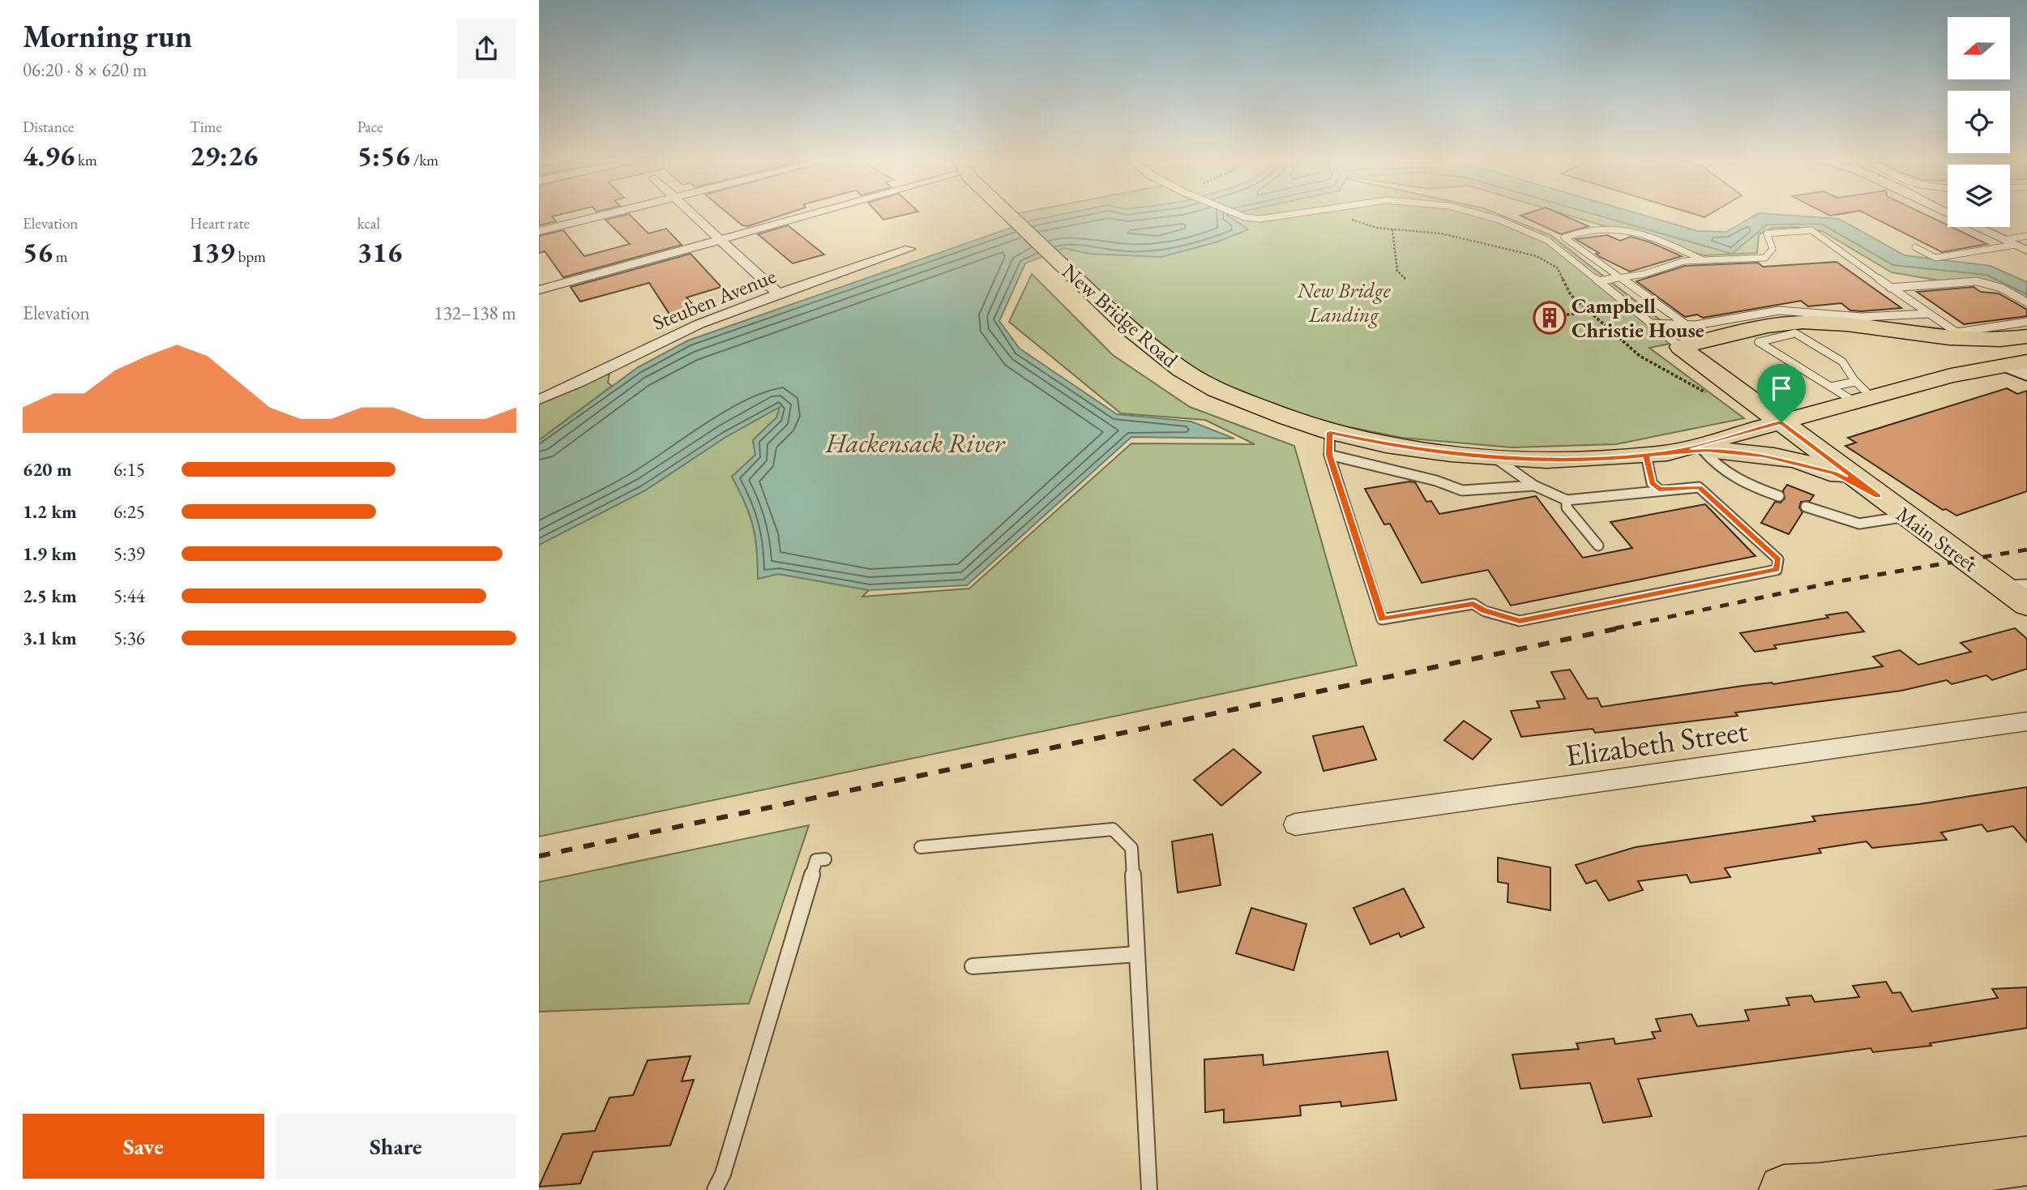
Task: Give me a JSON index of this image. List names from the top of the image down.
{
  "streets": {
    "main road": ["New Bridge Road", "Main Street"],
    "street": ["Steuben Avenue", "Elizabeth Street"]
  },
  "crossings": [
    ["New Bridge Road", "Main Street"]
  ],
  "water": ["Hackensack River"],
  "parks": ["New Bridge Landing"],
  "places": {
    "building": ["Campbell Christie House"]
  },
  "north": "left",
  "page": {
    "heading": ["Morning run", "06:20 · 8 × 620 m"],
    "stats": [
      ["Distance", "4.96 km"],
      ["Time", "29:26"],
      ["Pace", "5:56 /km"],
      ["Elevation", "56 m"],
      ["Heart rate", "139 bpm"],
      ["kcal", "316"]
    ],
    "chart": ["Elevation", "132–138 m"],
    "list": [
      {
        "name": "620 m",
        "note": "6:15"
      },
      {
        "name": "1.2 km",
        "note": "6:25"
      },
      {
        "name": "1.9 km",
        "note": "5:39"
      },
      {
        "name": "2.5 km",
        "note": "5:44"
      },
      {
        "name": "3.1 km",
        "note": "5:36"
      }
    ],
    "buttons": ["Save", "Share"]
  }
}
